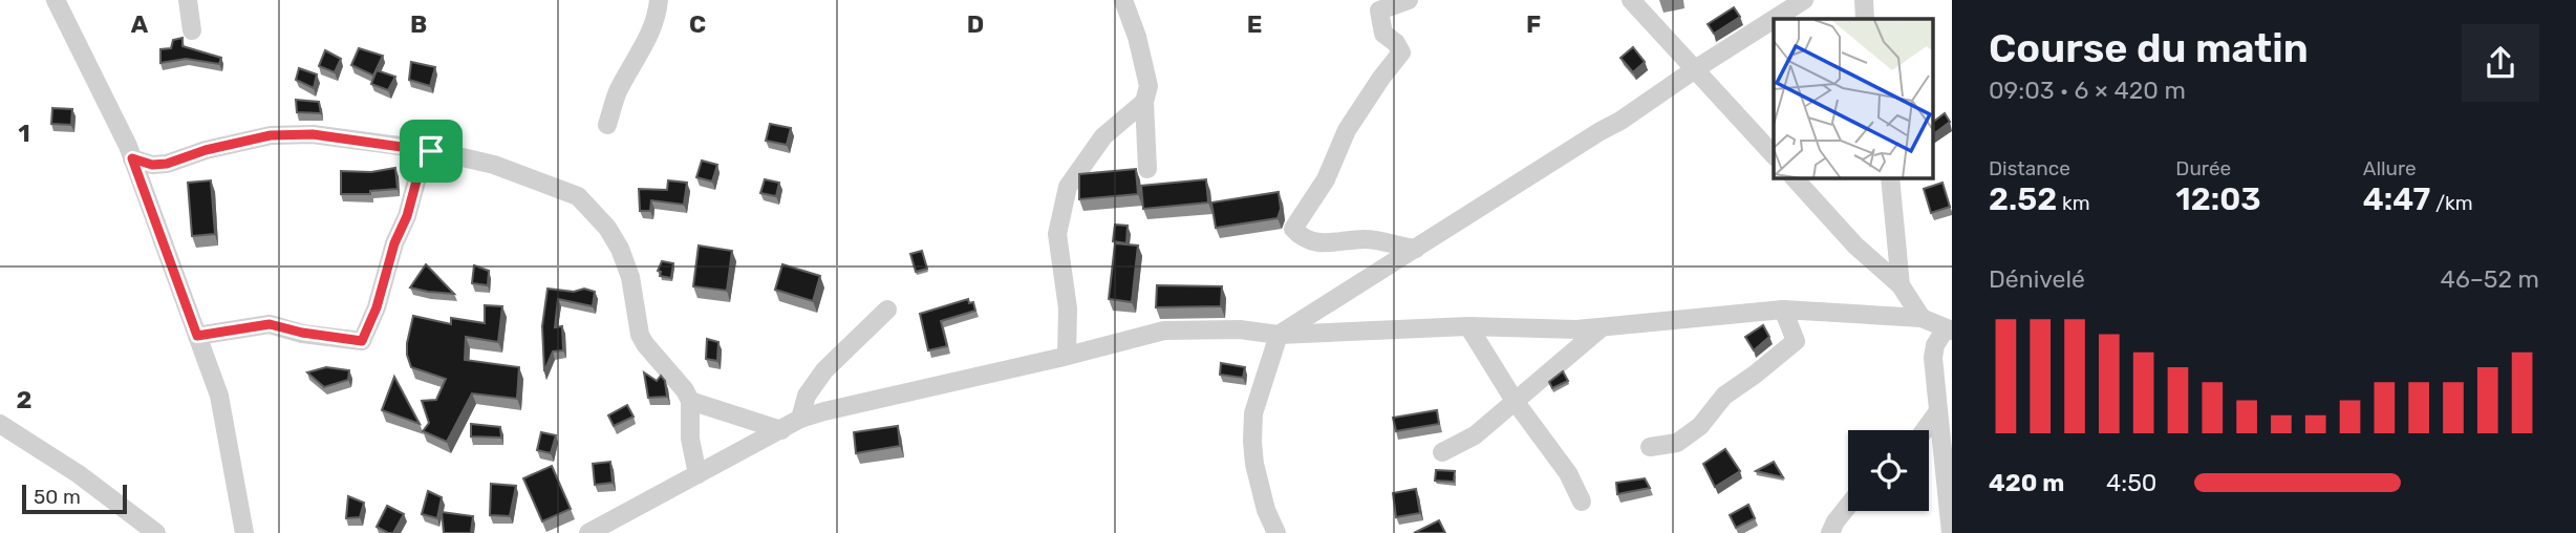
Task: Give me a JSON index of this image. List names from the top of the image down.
{
  "scale_bar": "50 m",
  "page": {
    "heading": ["Course du matin", "09:03 · 6 × 420 m"],
    "stats": [
      ["Distance", "2.52 km"],
      ["Durée", "12:03"],
      ["Allure", "4:47 /km"]
    ],
    "chart": ["Dénivelé", "46–52 m"],
    "list": [
      {
        "name": "420 m",
        "note": "4:50"
      }
    ],
    "scale": "50 m"
  },
  "grid": {
    "columns": [
      "A",
      "B",
      "C",
      "D",
      "E",
      "F"
    ],
    "rows": ["1", "2"]
  }
}
